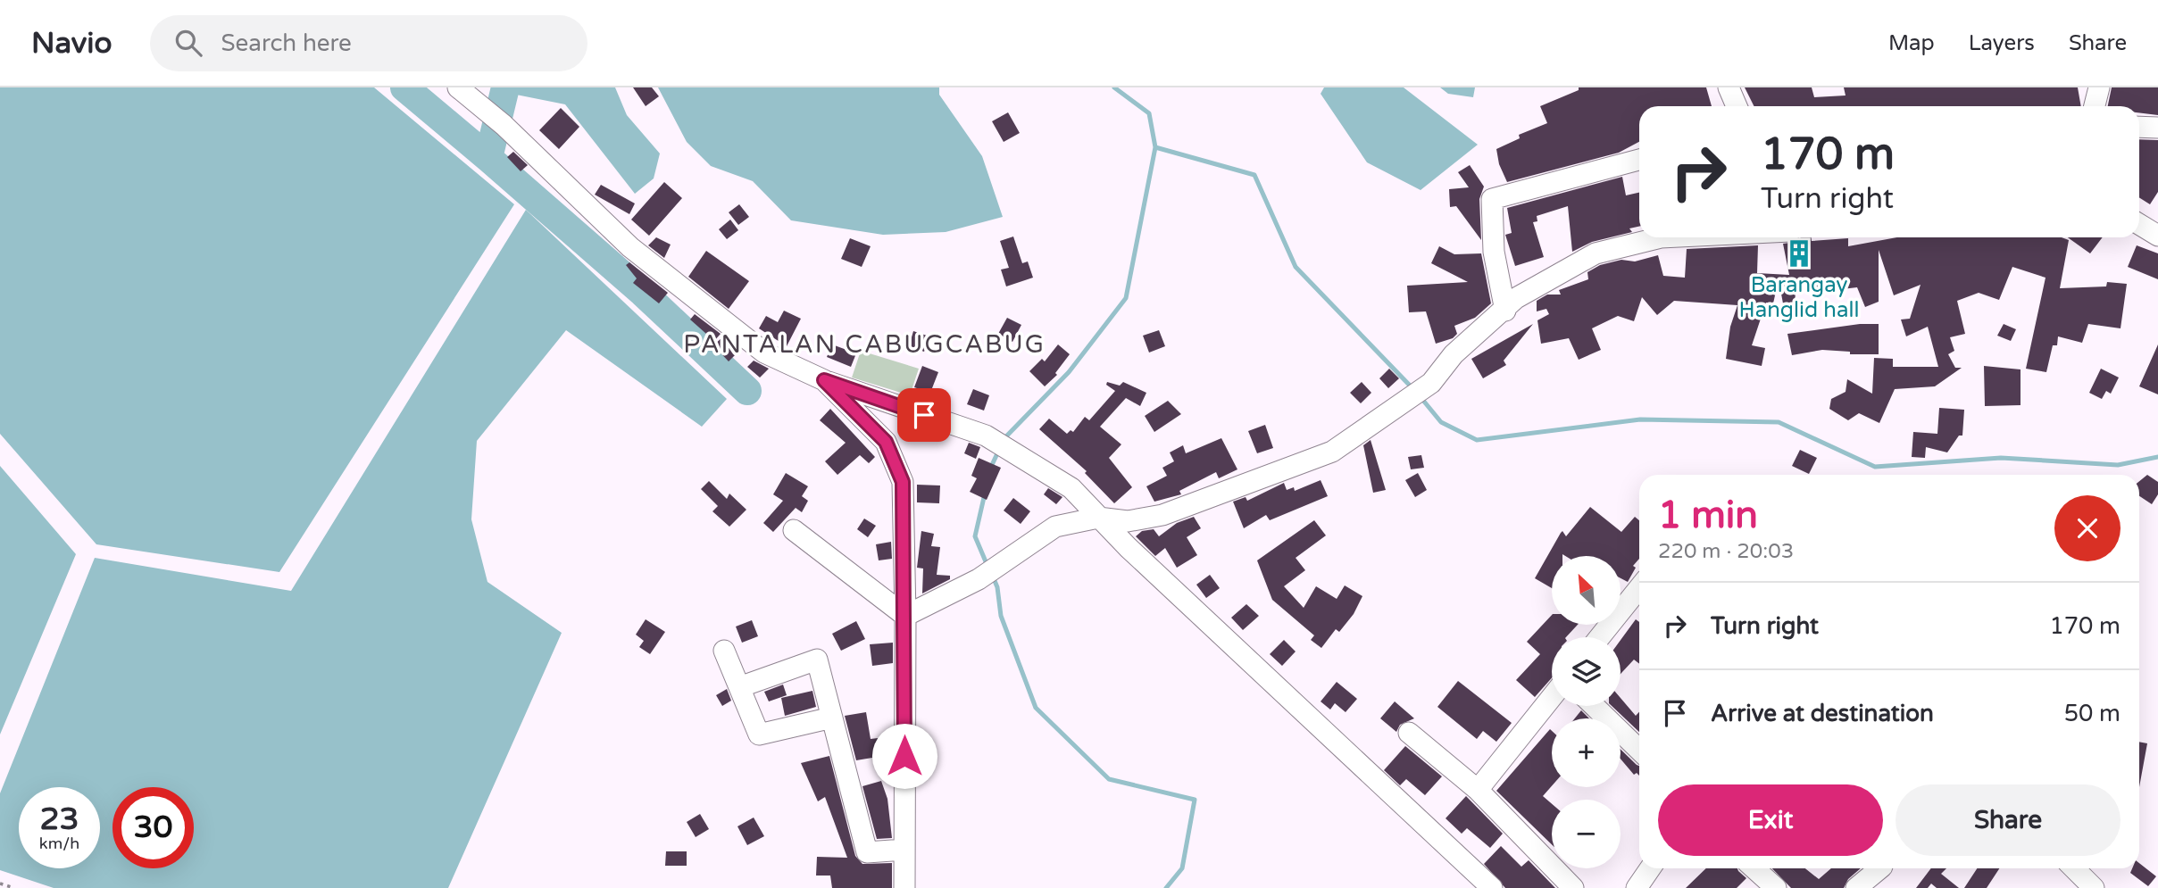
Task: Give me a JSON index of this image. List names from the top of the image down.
{
  "districts": ["PANTALAN CABUGCABUG"],
  "places": {
    "building": ["Barangay Hanglid hall"]
  },
  "north": "top left",
  "page": {
    "header": "Navio",
    "search": "Search here",
    "nav": ["Map", "Layers", "Share"],
    "turn": ["170 m", "Turn right"],
    "heading": ["1 min", "220 m · 20:03"],
    "map_buttons": ["+", "−"],
    "list": [
      {
        "name": "Turn right",
        "value": "170 m"
      },
      {
        "name": "Arrive at destination",
        "value": "50 m"
      }
    ],
    "buttons": ["Exit", "Share"],
    "speed": "23 km/h",
    "limit": "30"
  }
}
